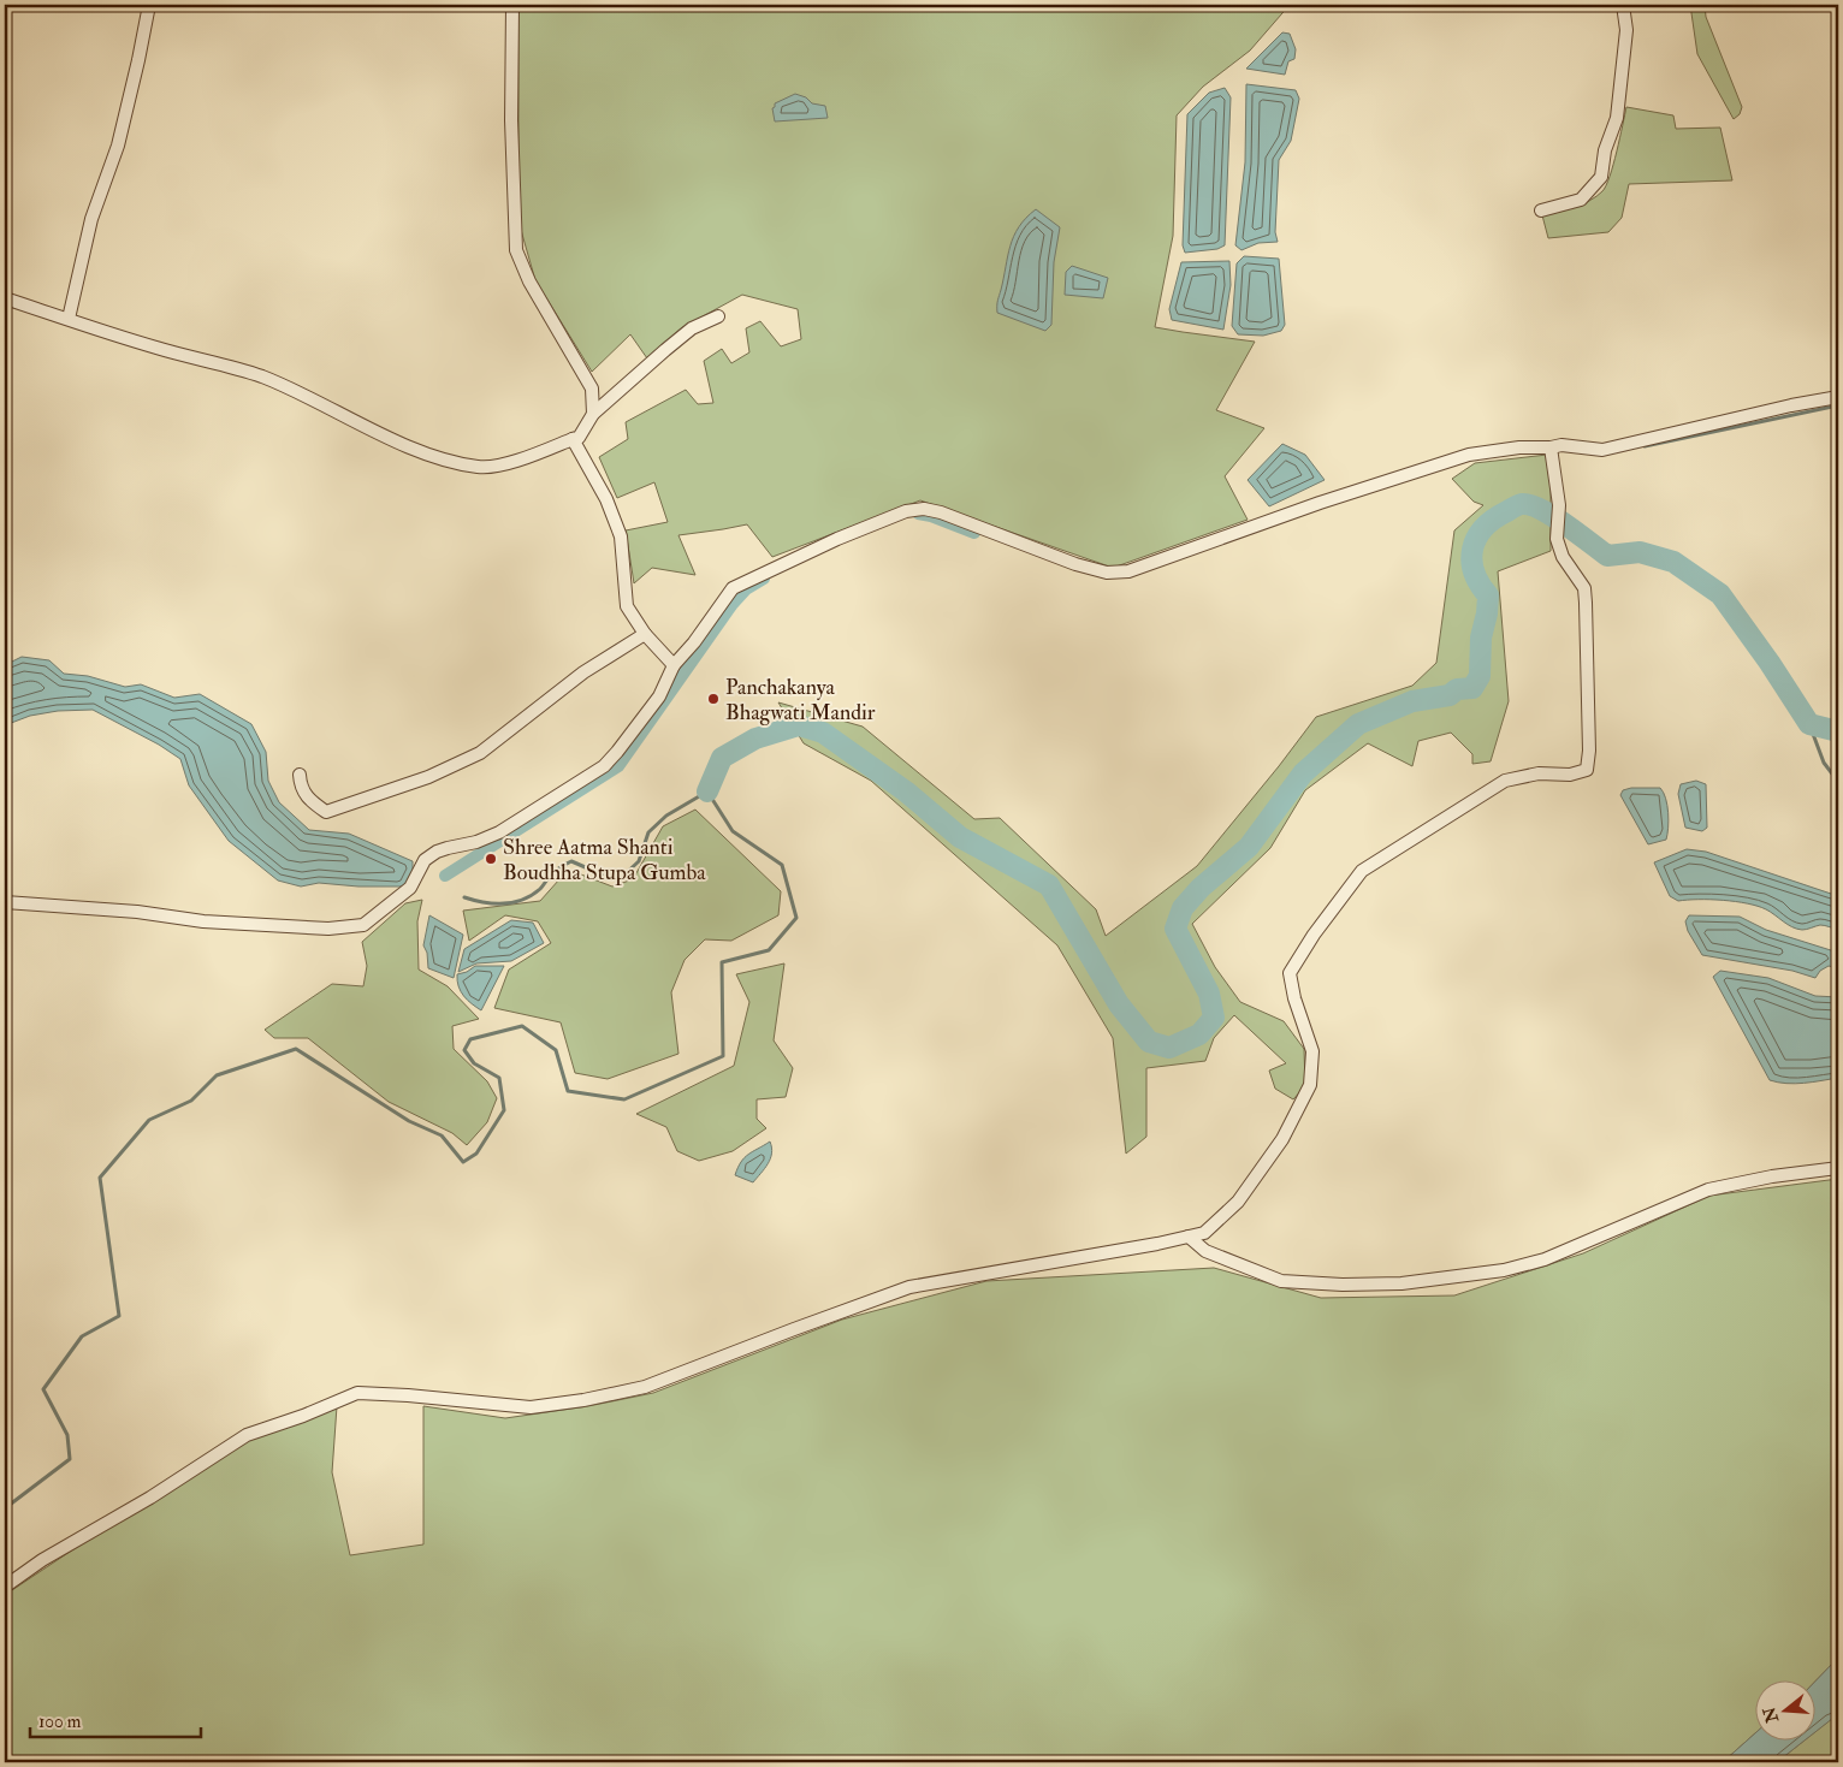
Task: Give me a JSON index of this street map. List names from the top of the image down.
{
  "places": ["Panchakanya Bhagwati Mandir", "Shree Aatma Shanti Boudhha Stupa Gumba"],
  "scale_bar": "100 m",
  "north": "left"
}
